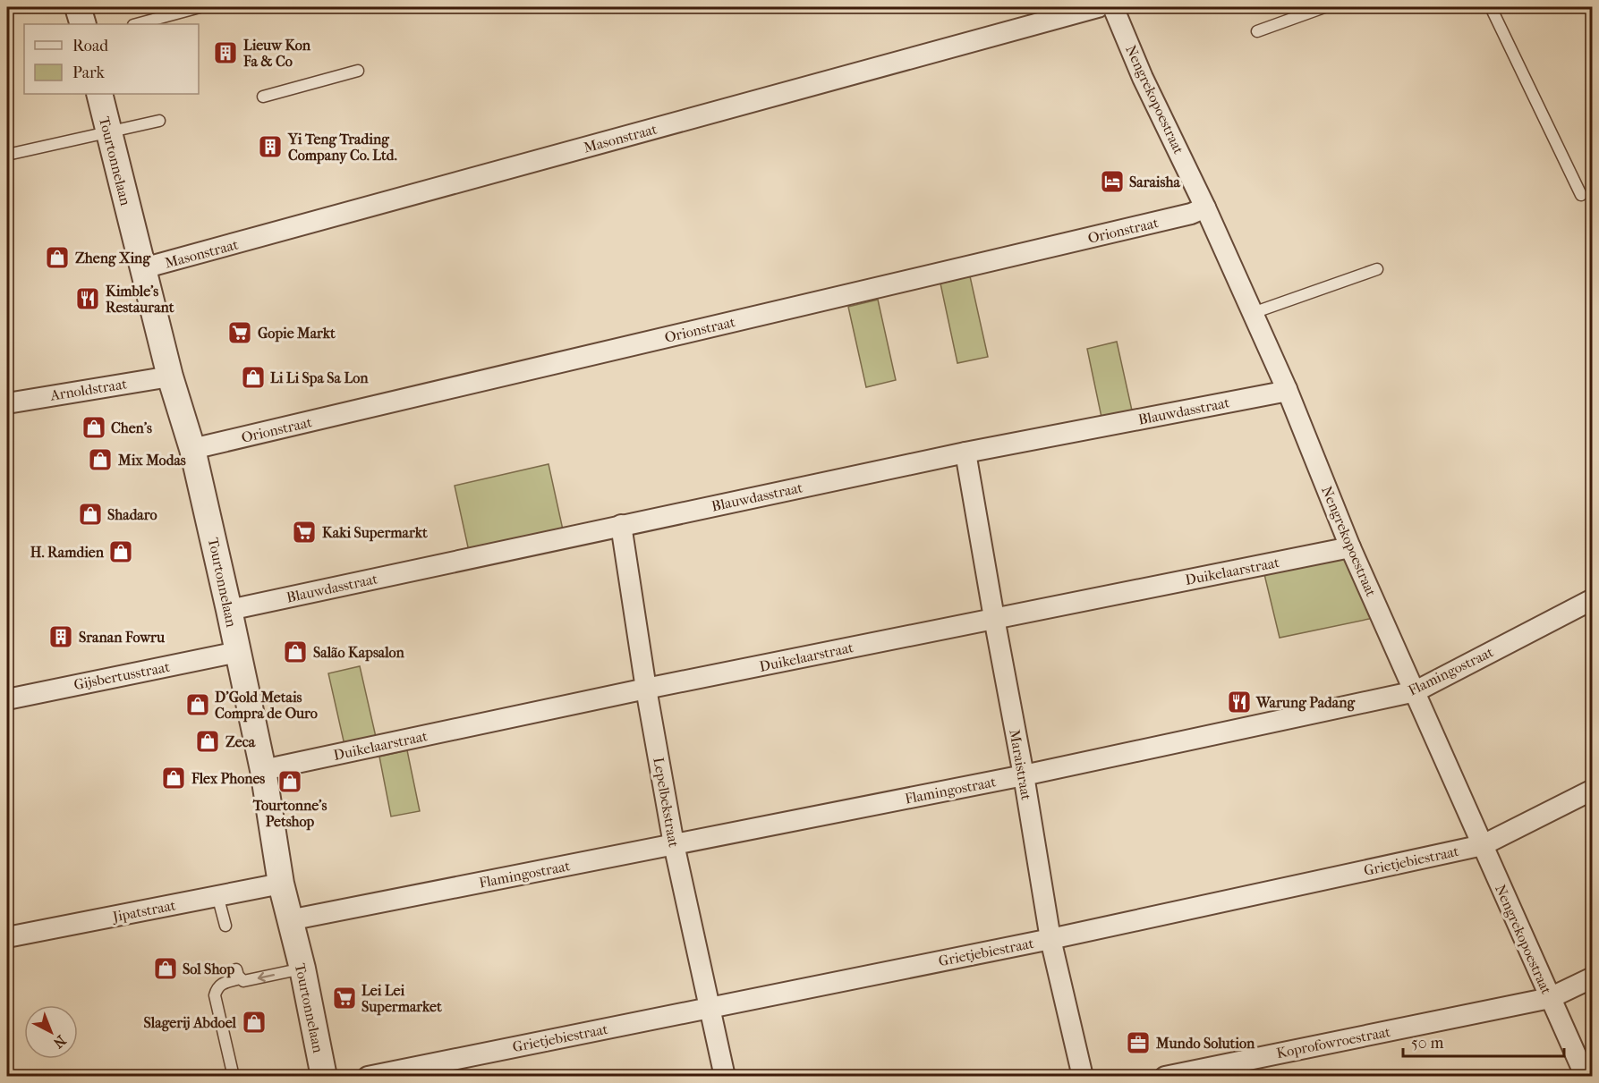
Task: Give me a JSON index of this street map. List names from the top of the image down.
{
  "streets": {
    "street": [
      "Nengrekopoestraat",
      "Masonstraat",
      "Tourtonnelaan",
      "Orionstraat",
      "Arnoldstraat",
      "Blauwdasstraat",
      "Duikelaarstraat",
      "Flamingostraat",
      "Gijsbertusstraat",
      "Maraistraat",
      "Lepelbekstraat",
      "Grietjebiestraat",
      "Jipatstraat",
      "Koprofowroestraat"
    ]
  },
  "crossings": [
    ["Nengrekopoestraat", "Orionstraat"],
    ["Nengrekopoestraat", "Blauwdasstraat"],
    ["Nengrekopoestraat", "Duikelaarstraat"],
    ["Nengrekopoestraat", "Flamingostraat"],
    ["Nengrekopoestraat", "Grietjebiestraat"],
    ["Nengrekopoestraat", "Koprofowroestraat"],
    ["Masonstraat", "Tourtonnelaan"],
    ["Tourtonnelaan", "Orionstraat"],
    ["Tourtonnelaan", "Arnoldstraat"],
    ["Tourtonnelaan", "Blauwdasstraat"],
    ["Tourtonnelaan", "Duikelaarstraat"],
    ["Tourtonnelaan", "Flamingostraat"],
    ["Tourtonnelaan", "Gijsbertusstraat"],
    ["Tourtonnelaan", "Jipatstraat"],
    ["Blauwdasstraat", "Maraistraat"],
    ["Blauwdasstraat", "Lepelbekstraat"],
    ["Duikelaarstraat", "Maraistraat"],
    ["Duikelaarstraat", "Lepelbekstraat"],
    ["Flamingostraat", "Maraistraat"],
    ["Flamingostraat", "Lepelbekstraat"],
    ["Maraistraat", "Grietjebiestraat"],
    ["Lepelbekstraat", "Grietjebiestraat"]
  ],
  "places": {
    "building": ["Lieuw Kon Fa & Co", "Yi Teng Trading Company Co. Ltd.", "Sranan Fowru"],
    "hotel": ["Saraisha"],
    "shop": [
      "Zheng Xing",
      "Li Li Spa Sa Lon",
      "Chen's",
      "Mix Modas",
      "Shadaro",
      "H. Ramdien",
      "Salão Kapsalon",
      "D'Gold Metais Compra de Ouro",
      "Zeca",
      "Flex Phones",
      "Tourtonne's Petshop",
      "Sol Shop",
      "Slagerij Abdoel"
    ],
    "restaurant": ["Kimble's Restaurant", "Warung Padang"],
    "supermarket": ["Gopie Markt", "Kaki Supermarkt", "Lei Lei Supermarket"],
    "office": ["Mundo Solution"]
  },
  "legend": ["Road", "Park"],
  "scale_bar": "50 m",
  "north": "bottom right"
}
